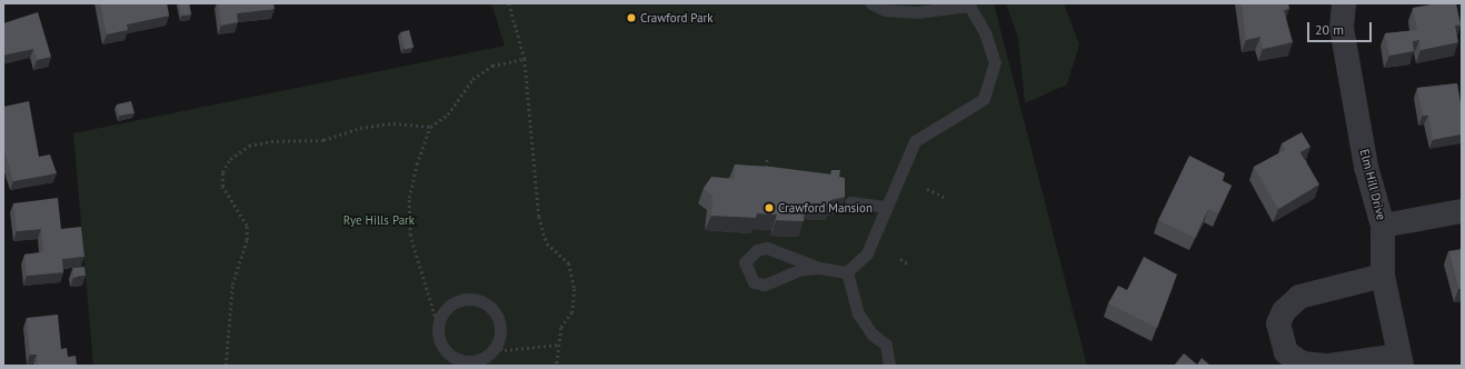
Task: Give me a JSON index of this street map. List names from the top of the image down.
{
  "streets": {
    "street": ["Elm Hill Drive"]
  },
  "parks": ["Rye Hills Park"],
  "places": ["Crawford Park", "Crawford Mansion"],
  "scale_bar": "20 m"
}
